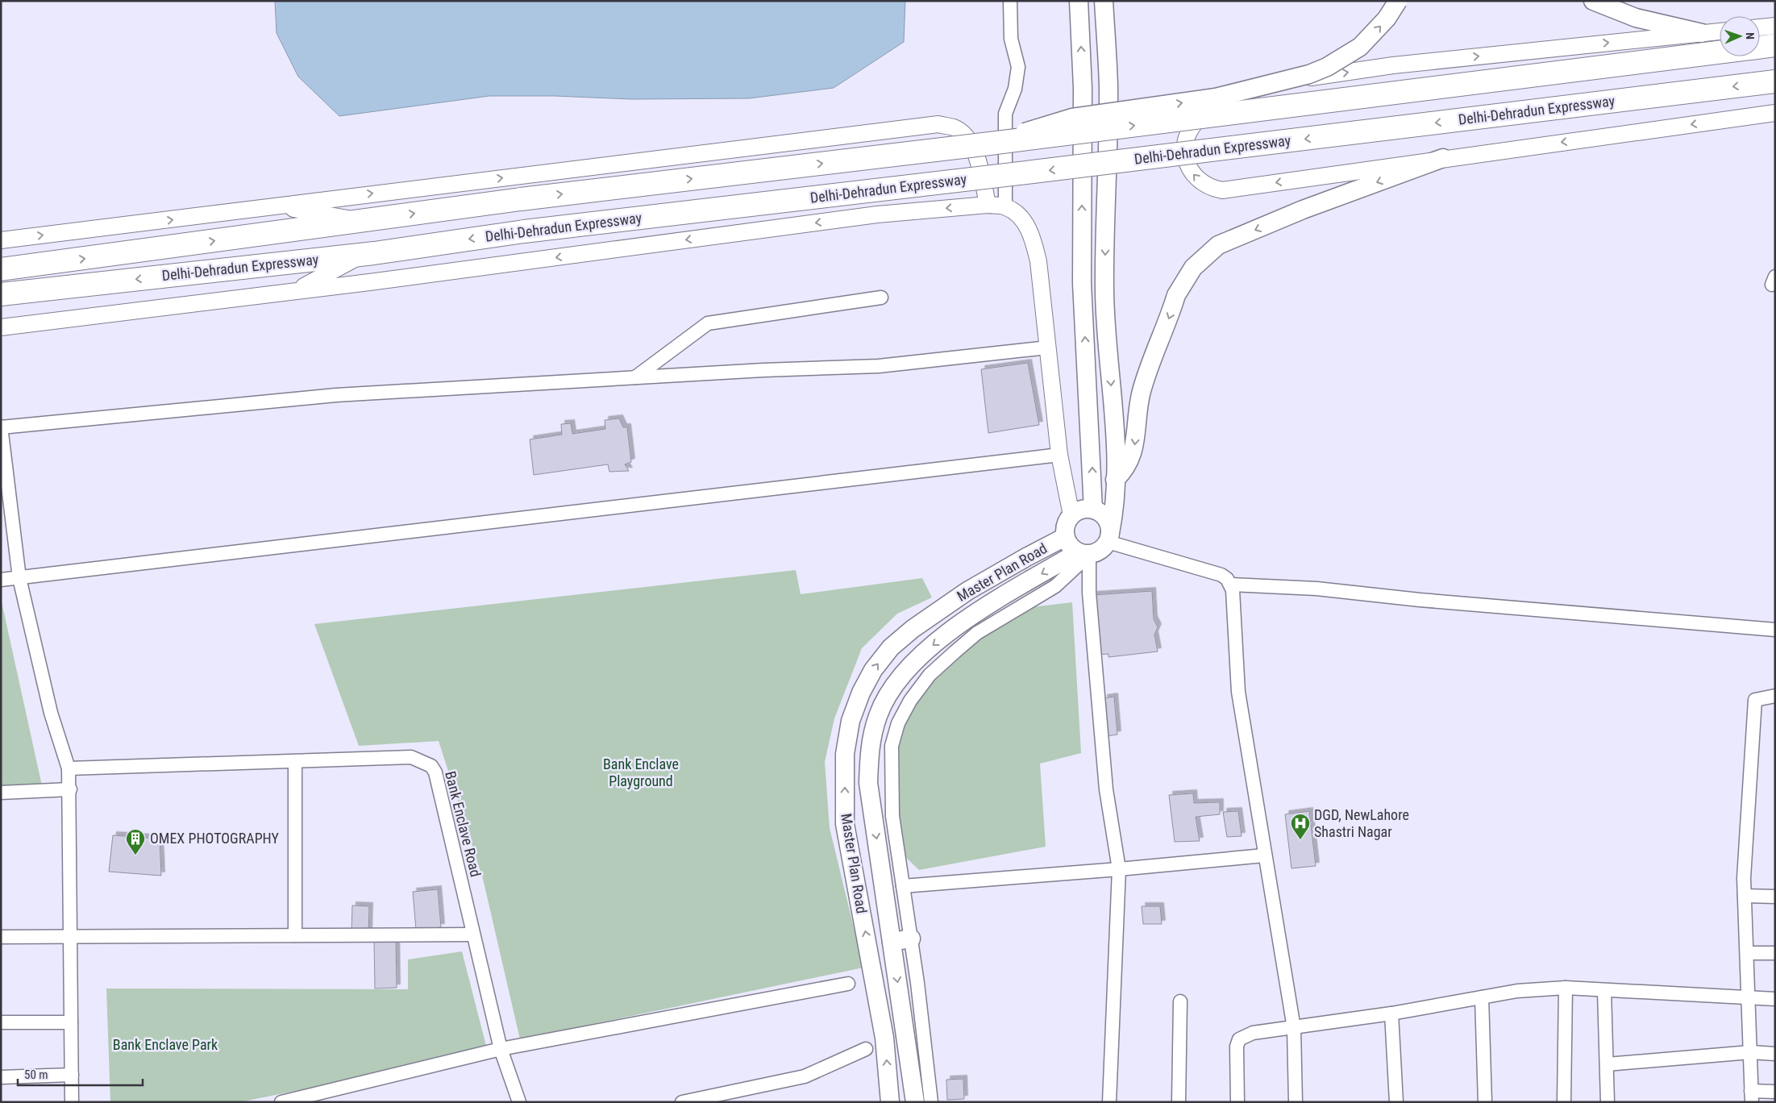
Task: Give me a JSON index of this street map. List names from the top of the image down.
{
  "streets": {
    "highway": ["Delhi-Dehradun Expressway"],
    "main road": ["Master Plan Road"],
    "street": ["Bank Enclave Road"]
  },
  "one_way": ["Master Plan Road"],
  "parks": ["Bank Enclave Playground", "Bank Enclave Park"],
  "places": {
    "hospital": ["DGD, NewLahore Shastri Nagar"],
    "building": ["OMEX PHOTOGRAPHY"]
  },
  "scale_bar": "50 m",
  "north": "right"
}
